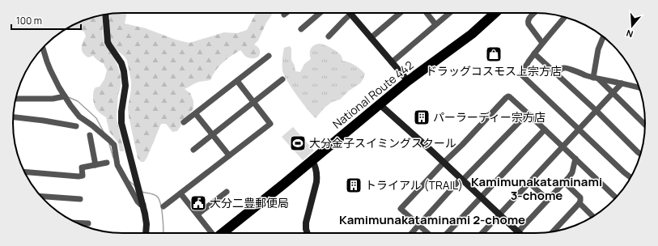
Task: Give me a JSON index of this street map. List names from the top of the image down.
{
  "streets": {
    "highway": ["National Route 442"]
  },
  "districts": ["Kamimunakataminami 3-chome", "Kamimunakataminami 2-chome"],
  "places": {
    "shop": ["ドラッグコスモス上宗方店"],
    "building": ["パーラーディー宗方店", "トライアル (TRAIL)"],
    "sports": ["大分金子スイミングスクール"],
    "public building": ["大分二豊郵便局"]
  },
  "scale_bar": "100 m",
  "north": "bottom"
}
